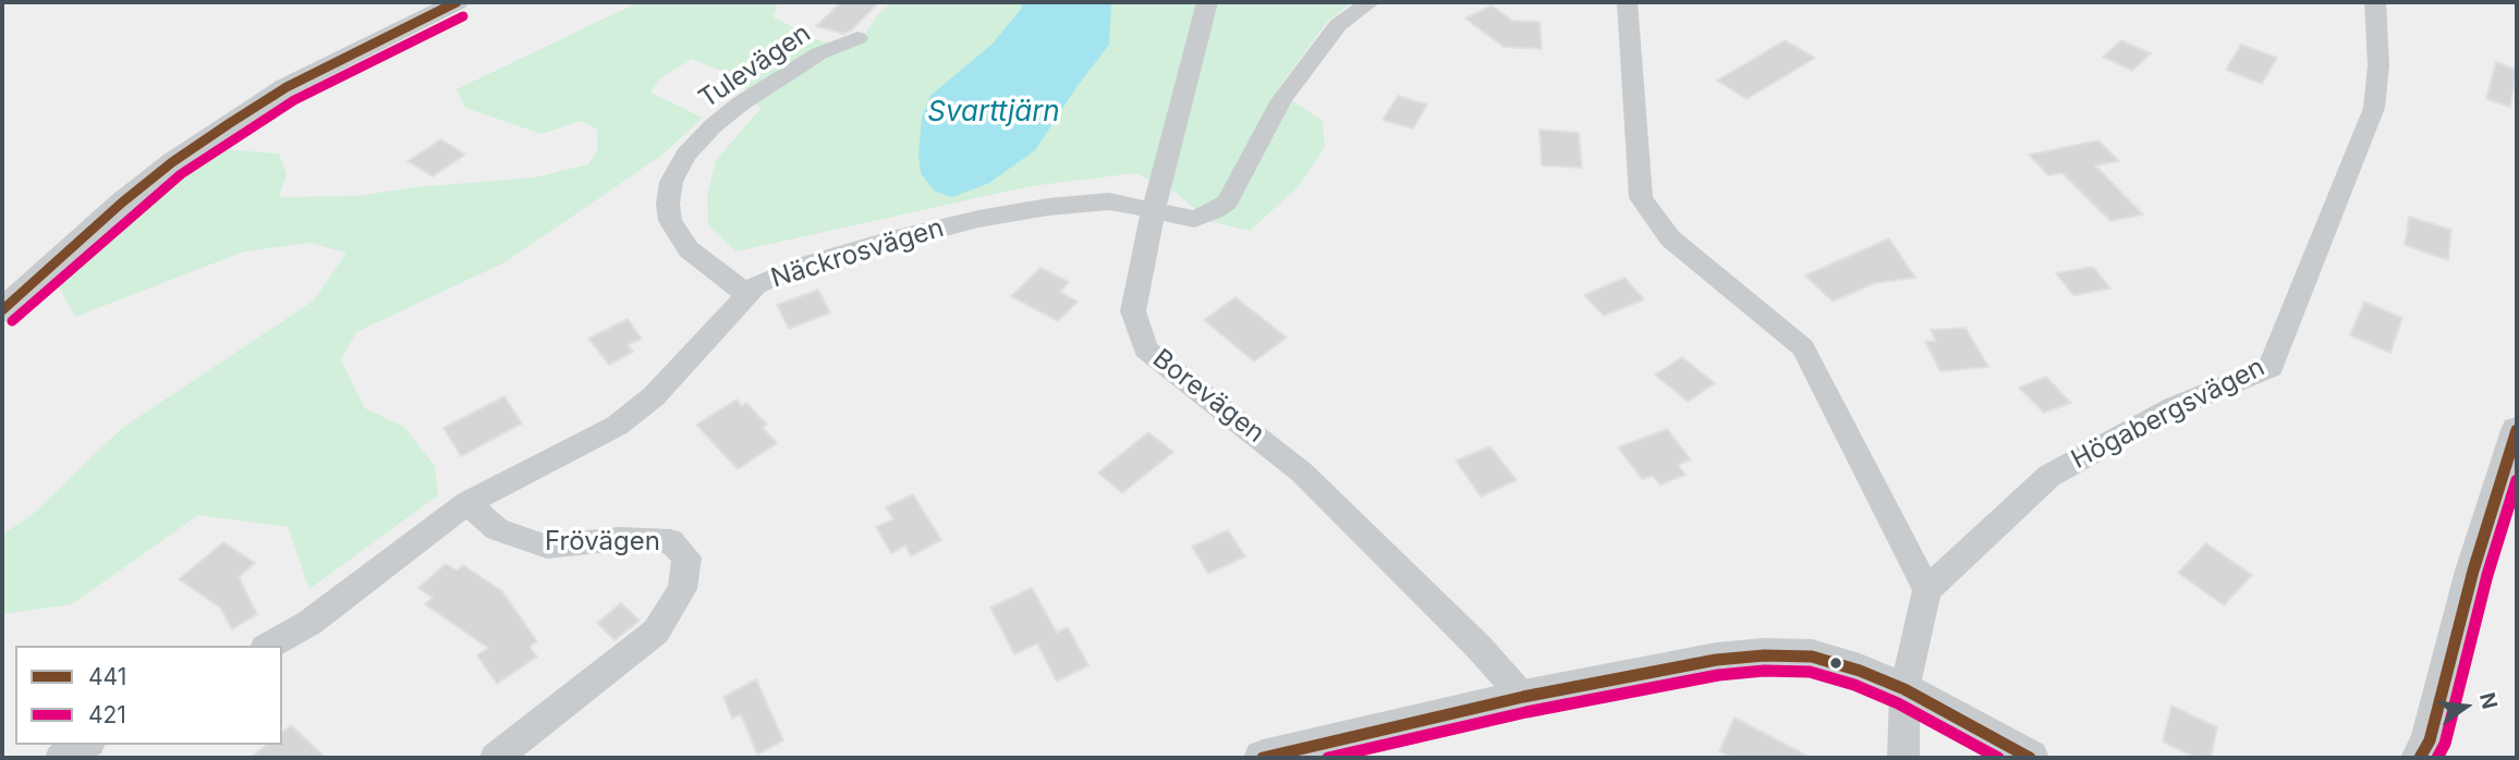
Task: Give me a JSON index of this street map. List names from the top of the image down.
{
  "streets": {
    "street": [
      "Tulevägen",
      "Näckrosvägen",
      "Borevägen",
      "Högabergsvägen",
      "Frövägen"
    ]
  },
  "crossings": [
    ["Tulevägen", "Näckrosvägen"],
    ["Näckrosvägen", "Borevägen"],
    ["Näckrosvägen", "Frövägen"]
  ],
  "water": ["Svarttjärn"],
  "lines": ["transit line 441", "transit line 421"],
  "legend": ["441", "421"],
  "north": "right"
}
